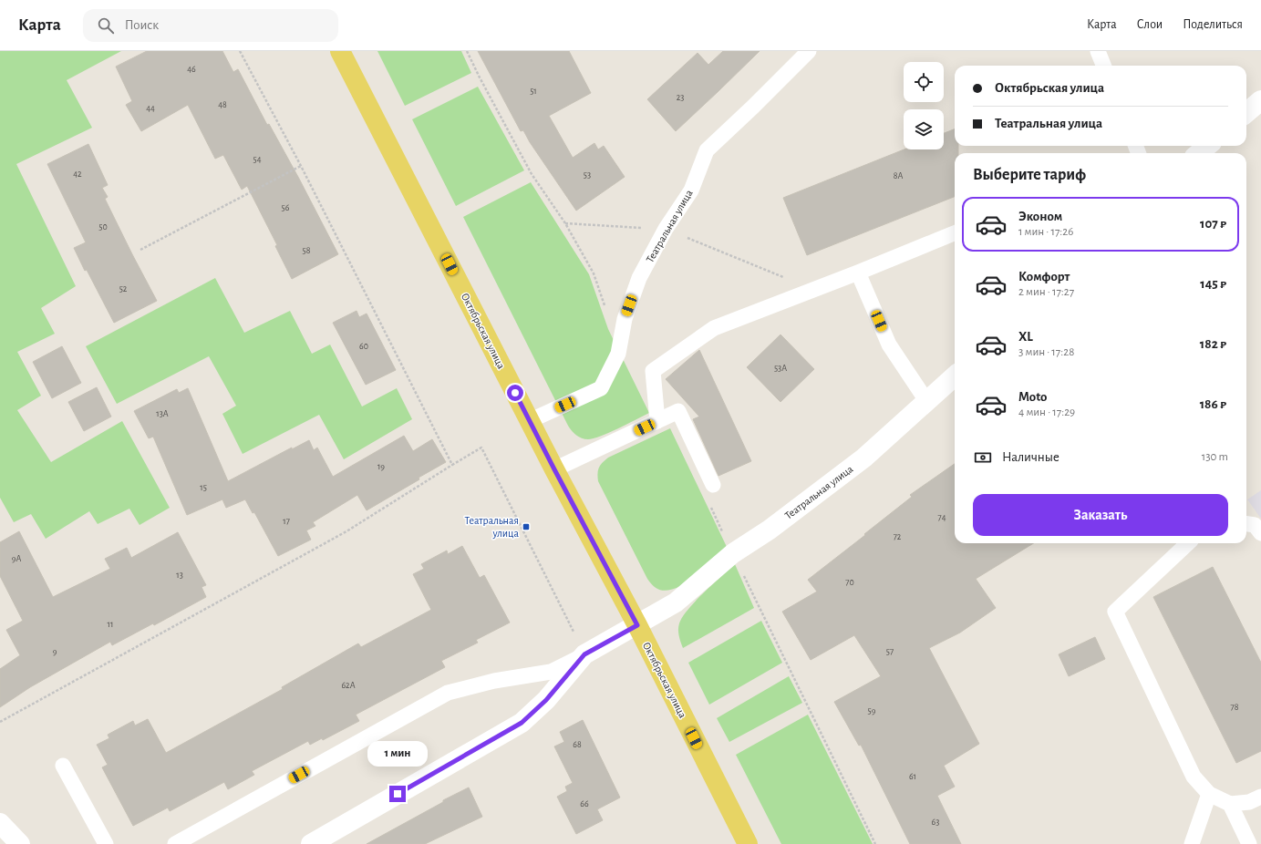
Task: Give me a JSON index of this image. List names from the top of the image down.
{
  "streets": {
    "main road": ["Октябрьская улица"],
    "street": ["Театральная улица"]
  },
  "crossings": [
    ["Театральная улица", "Октябрьская улица"]
  ],
  "places": {
    "transit": ["Театральная улица"]
  },
  "house_numbers": [
    "46",
    "51",
    "23",
    "48",
    "44",
    "54",
    "42",
    "53",
    "8А",
    "56",
    "50",
    "58",
    "52",
    "60",
    "53А",
    "13А",
    "19",
    "15",
    "74",
    "17",
    "72",
    "9А",
    "13",
    "70",
    "11",
    "9",
    "57",
    "62А",
    "78",
    "59",
    "68",
    "61",
    "66",
    "63"
  ],
  "page": {
    "header": "Карта",
    "search": "Поиск",
    "nav": ["Карта", "Слои", "Поделиться"],
    "banner": ["Октябрьская улица", "Театральная улица"],
    "heading": "Выберите тариф",
    "list": [
      {
        "name": "Эконом",
        "note": "1 мин · 17:26",
        "value": "107 ₽"
      },
      {
        "name": "Комфорт",
        "note": "2 мин · 17:27",
        "value": "145 ₽"
      },
      {
        "name": "XL",
        "note": "3 мин · 17:28",
        "value": "182 ₽"
      },
      {
        "name": "Moto",
        "note": "4 мин · 17:29",
        "value": "186 ₽"
      }
    ],
    "pay": ["Наличные", "130 m"],
    "buttons": "Заказать",
    "bubble": "1 мин"
  }
}
